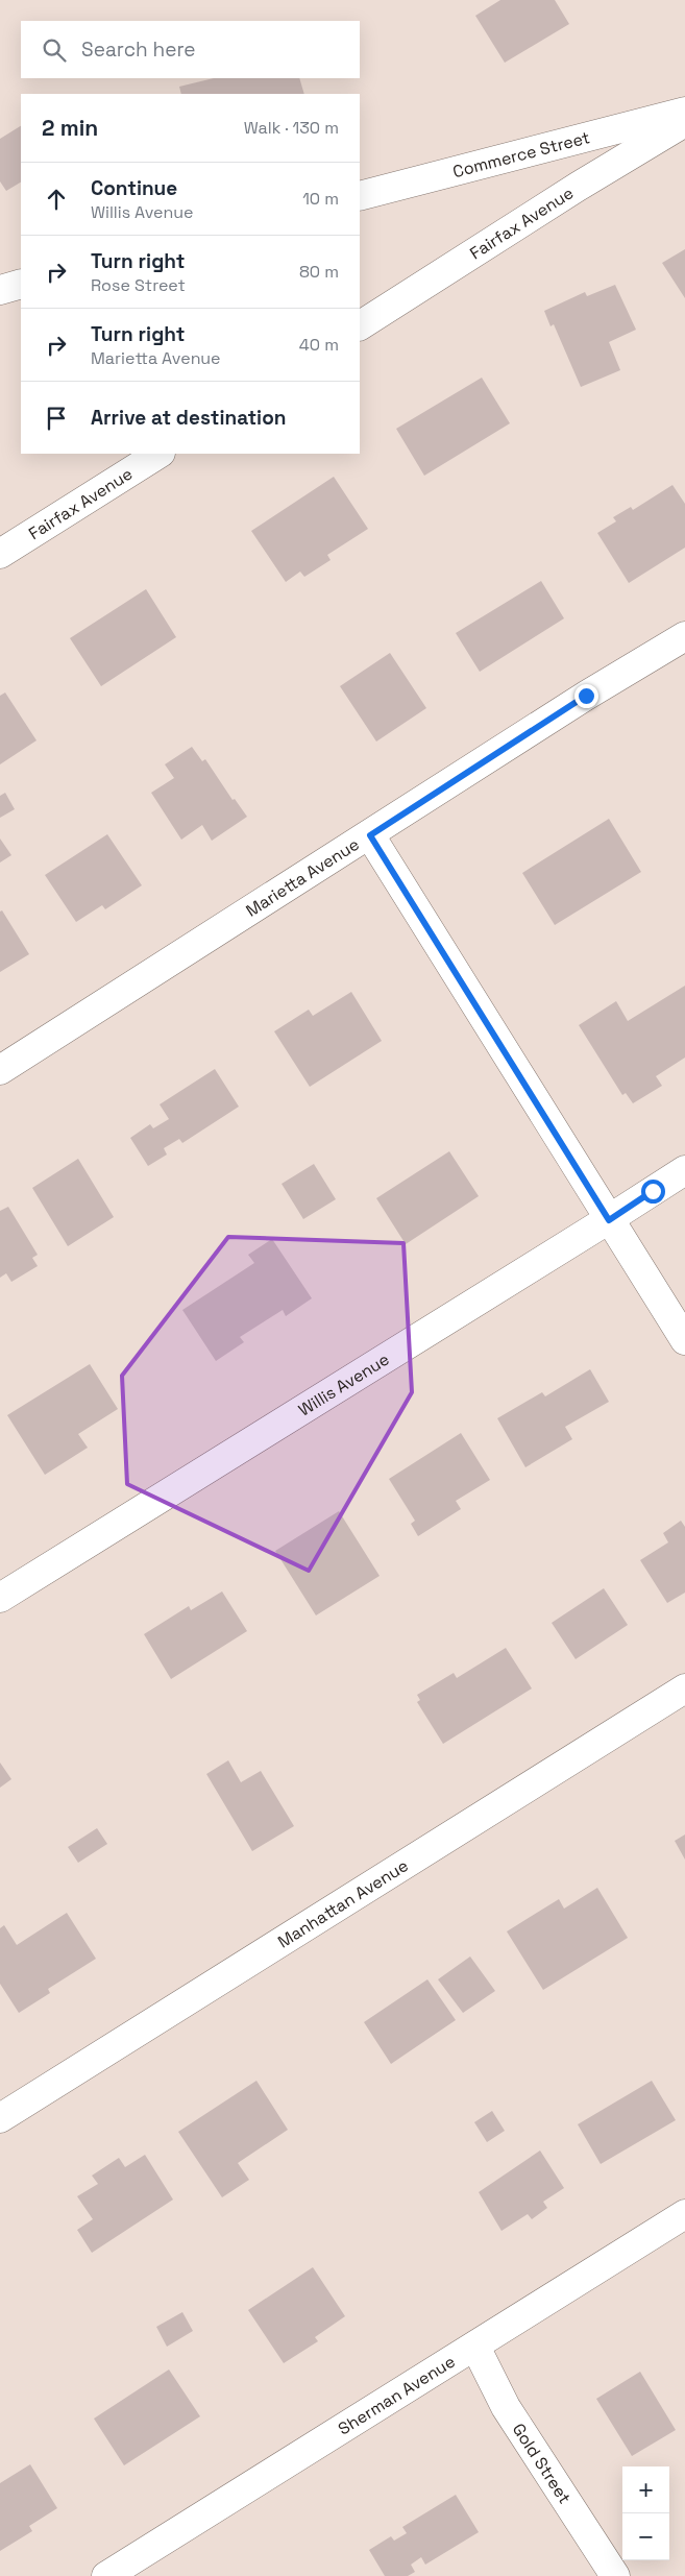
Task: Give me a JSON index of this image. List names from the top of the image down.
{
  "streets": {
    "street": [
      "Commerce Street",
      "Fairfax Avenue",
      "Marietta Avenue",
      "Willis Avenue",
      "Manhattan Avenue",
      "Sherman Avenue",
      "Gold Street"
    ]
  },
  "crossings": [
    ["Sherman Avenue", "Gold Street"]
  ],
  "page": {
    "search": "Search here",
    "heading": ["2 min", "Walk · 130 m"],
    "list": [
      ["Continue", "Willis Avenue", "10 m"],
      ["Turn right", "Rose Street", "80 m"],
      ["Turn right", "Marietta Avenue", "40 m"],
      "Arrive at destination"
    ],
    "map_buttons": ["+", "−"]
  }
}
